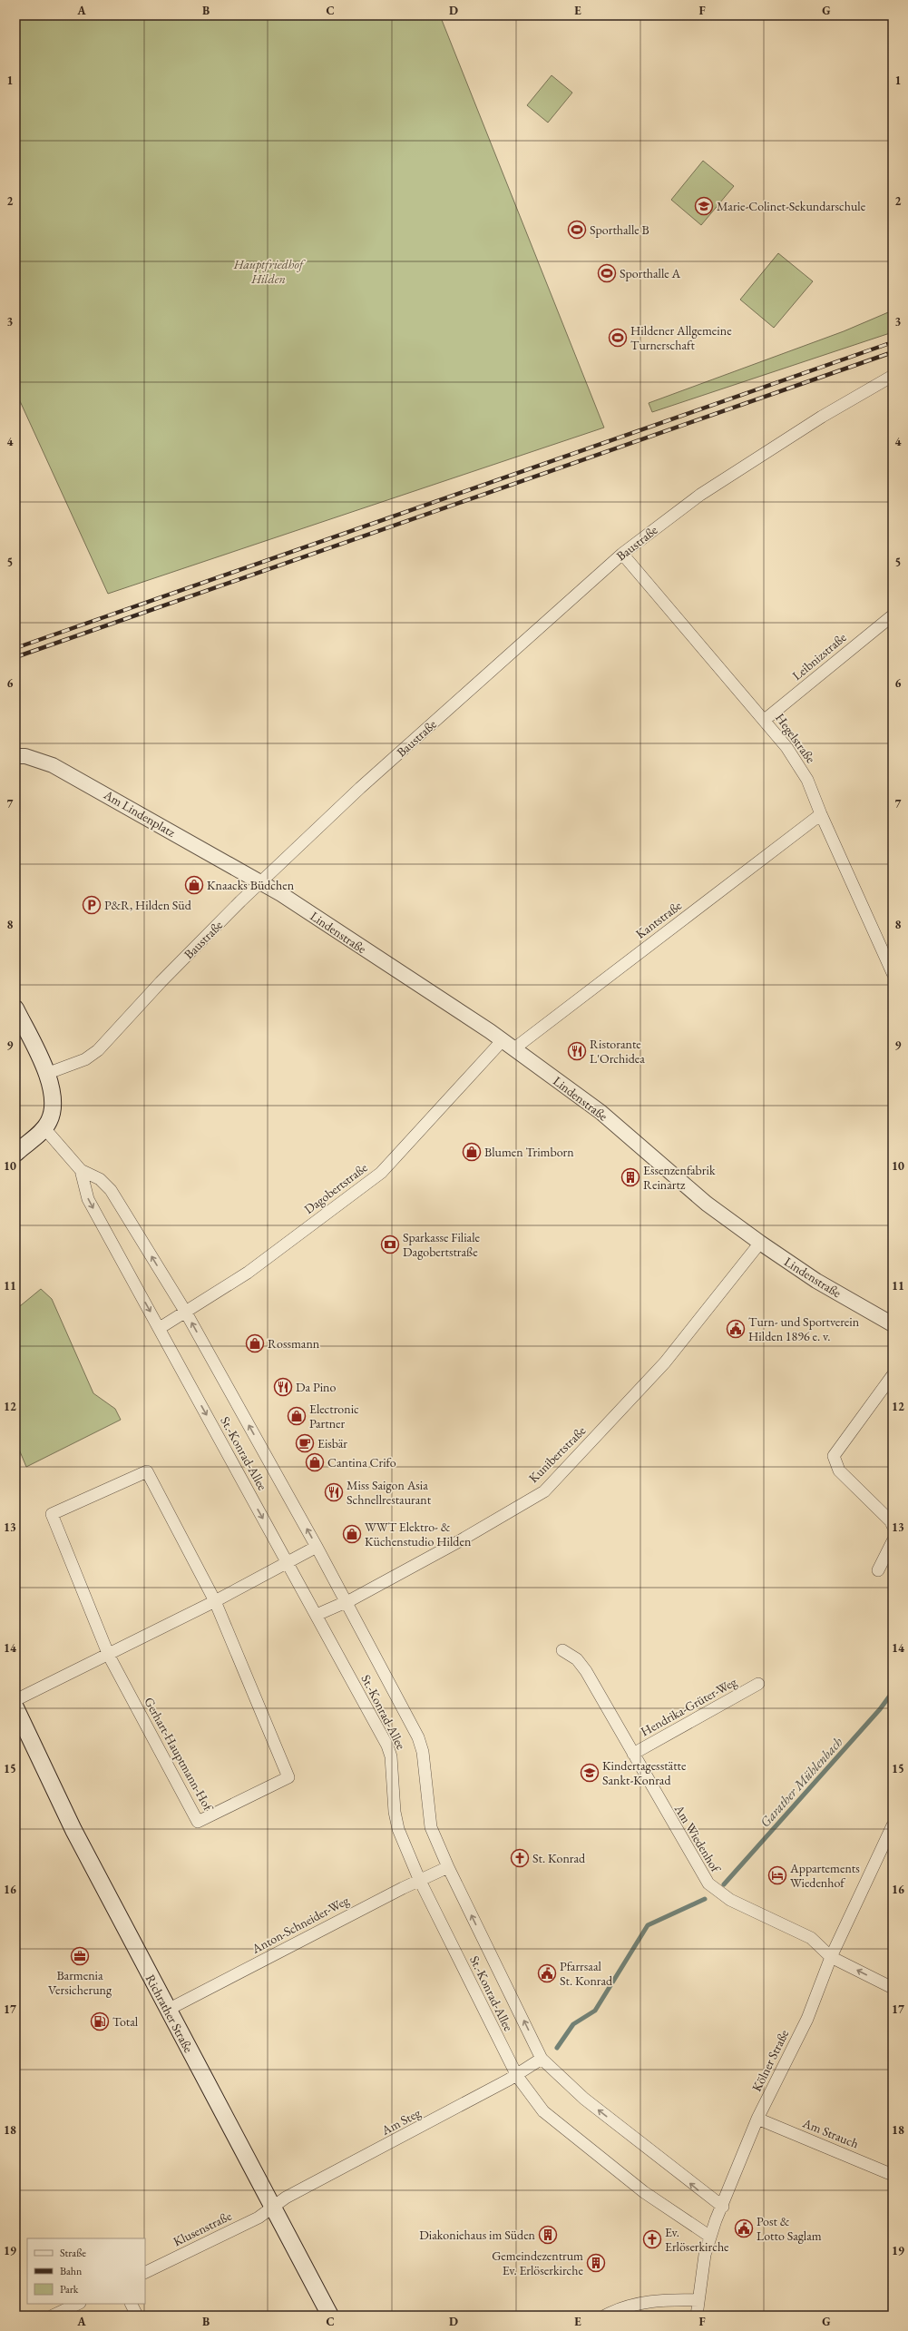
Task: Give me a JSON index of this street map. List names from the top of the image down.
{
  "streets": {
    "main road": ["Richrather Straße"],
    "street": [
      "Baustraße",
      "Leibnizstraße",
      "Hegelstraße",
      "Am Lindenplatz",
      "Kantstraße",
      "Lindenstraße",
      "Dagobertstraße",
      "St.-Konrad-Allee",
      "Kunibertstraße",
      "Hendrika-Grüter-Weg",
      "Gerhart-Hauptmann-Hof",
      "Am Wiedenhof",
      "Anton-Schneider-Weg",
      "Kölner Straße",
      "Am Steg",
      "Am Strauch",
      "Klusenstraße"
    ]
  },
  "crossings": [
    ["Baustraße", "Hegelstraße"],
    ["Baustraße", "Am Lindenplatz"],
    ["Baustraße", "Lindenstraße"],
    ["Leibnizstraße", "Hegelstraße"],
    ["Hegelstraße", "Kantstraße"],
    ["Am Lindenplatz", "Lindenstraße"],
    ["Kantstraße", "Lindenstraße"],
    ["Kantstraße", "Dagobertstraße"],
    ["Lindenstraße", "Dagobertstraße"],
    ["Lindenstraße", "Kunibertstraße"],
    ["Dagobertstraße", "St.-Konrad-Allee"],
    ["St.-Konrad-Allee", "Kunibertstraße"],
    ["St.-Konrad-Allee", "Anton-Schneider-Weg"],
    ["St.-Konrad-Allee", "Kölner Straße"],
    ["St.-Konrad-Allee", "Am Steg"],
    ["Hendrika-Grüter-Weg", "Am Wiedenhof"],
    ["Am Wiedenhof", "Kölner Straße"],
    ["Anton-Schneider-Weg", "Richrather Straße"],
    ["Richrather Straße", "Am Steg"],
    ["Richrather Straße", "Klusenstraße"],
    ["Kölner Straße", "Am Strauch"],
    ["Am Steg", "Klusenstraße"]
  ],
  "water": ["Garather Mühlenbach"],
  "parks": ["Hauptfriedhof Hilden"],
  "places": {
    "school or university": ["Marie-Colinet-Sekundarschule", "Kindertagesstätte Sankt-Konrad"],
    "sports": ["Sporthalle B", "Sporthalle A", "Hildener Allgemeine Turnerschaft"],
    "shop": [
      "Knaacks Büdchen",
      "Blumen Trimborn",
      "Rossmann",
      "Electronic Partner",
      "Cantina Crifo",
      "WWT Elektro- & Küchenstudio Hilden"
    ],
    "parking": ["P&R, Hilden Süd"],
    "restaurant": ["Ristorante L'Orchidea", "Da Pino", "Miss Saigon Asia Schnellrestaurant"],
    "building": ["Essenzenfabrik Reinartz", "Diakoniehaus im Süden", "Gemeindezentrum Ev. Erlöserkirche"],
    "bank": ["Sparkasse Filiale Dagobertstraße"],
    "public building": ["Turn- und Sportverein Hilden 1896 e. v.", "Pfarrsaal St. Konrad", "Post & Lotto Saglam"],
    "cafe": ["Eisbär"],
    "church": ["St. Konrad", "Ev. Erlöserkirche"],
    "hotel": ["Appartements Wiedenhof"],
    "office": ["Barmenia Versicherung"],
    "fuel station": ["Total"]
  },
  "legend": ["Straße", "Bahn", "Park"],
  "grid": {
    "columns": [
      "A",
      "B",
      "C",
      "D",
      "E",
      "F",
      "G"
    ],
    "rows": [
      "1",
      "2",
      "3",
      "4",
      "5",
      "6",
      "7",
      "8",
      "9",
      "10",
      "11",
      "12",
      "13",
      "14",
      "15",
      "16",
      "17",
      "18",
      "19"
    ]
  }
}
